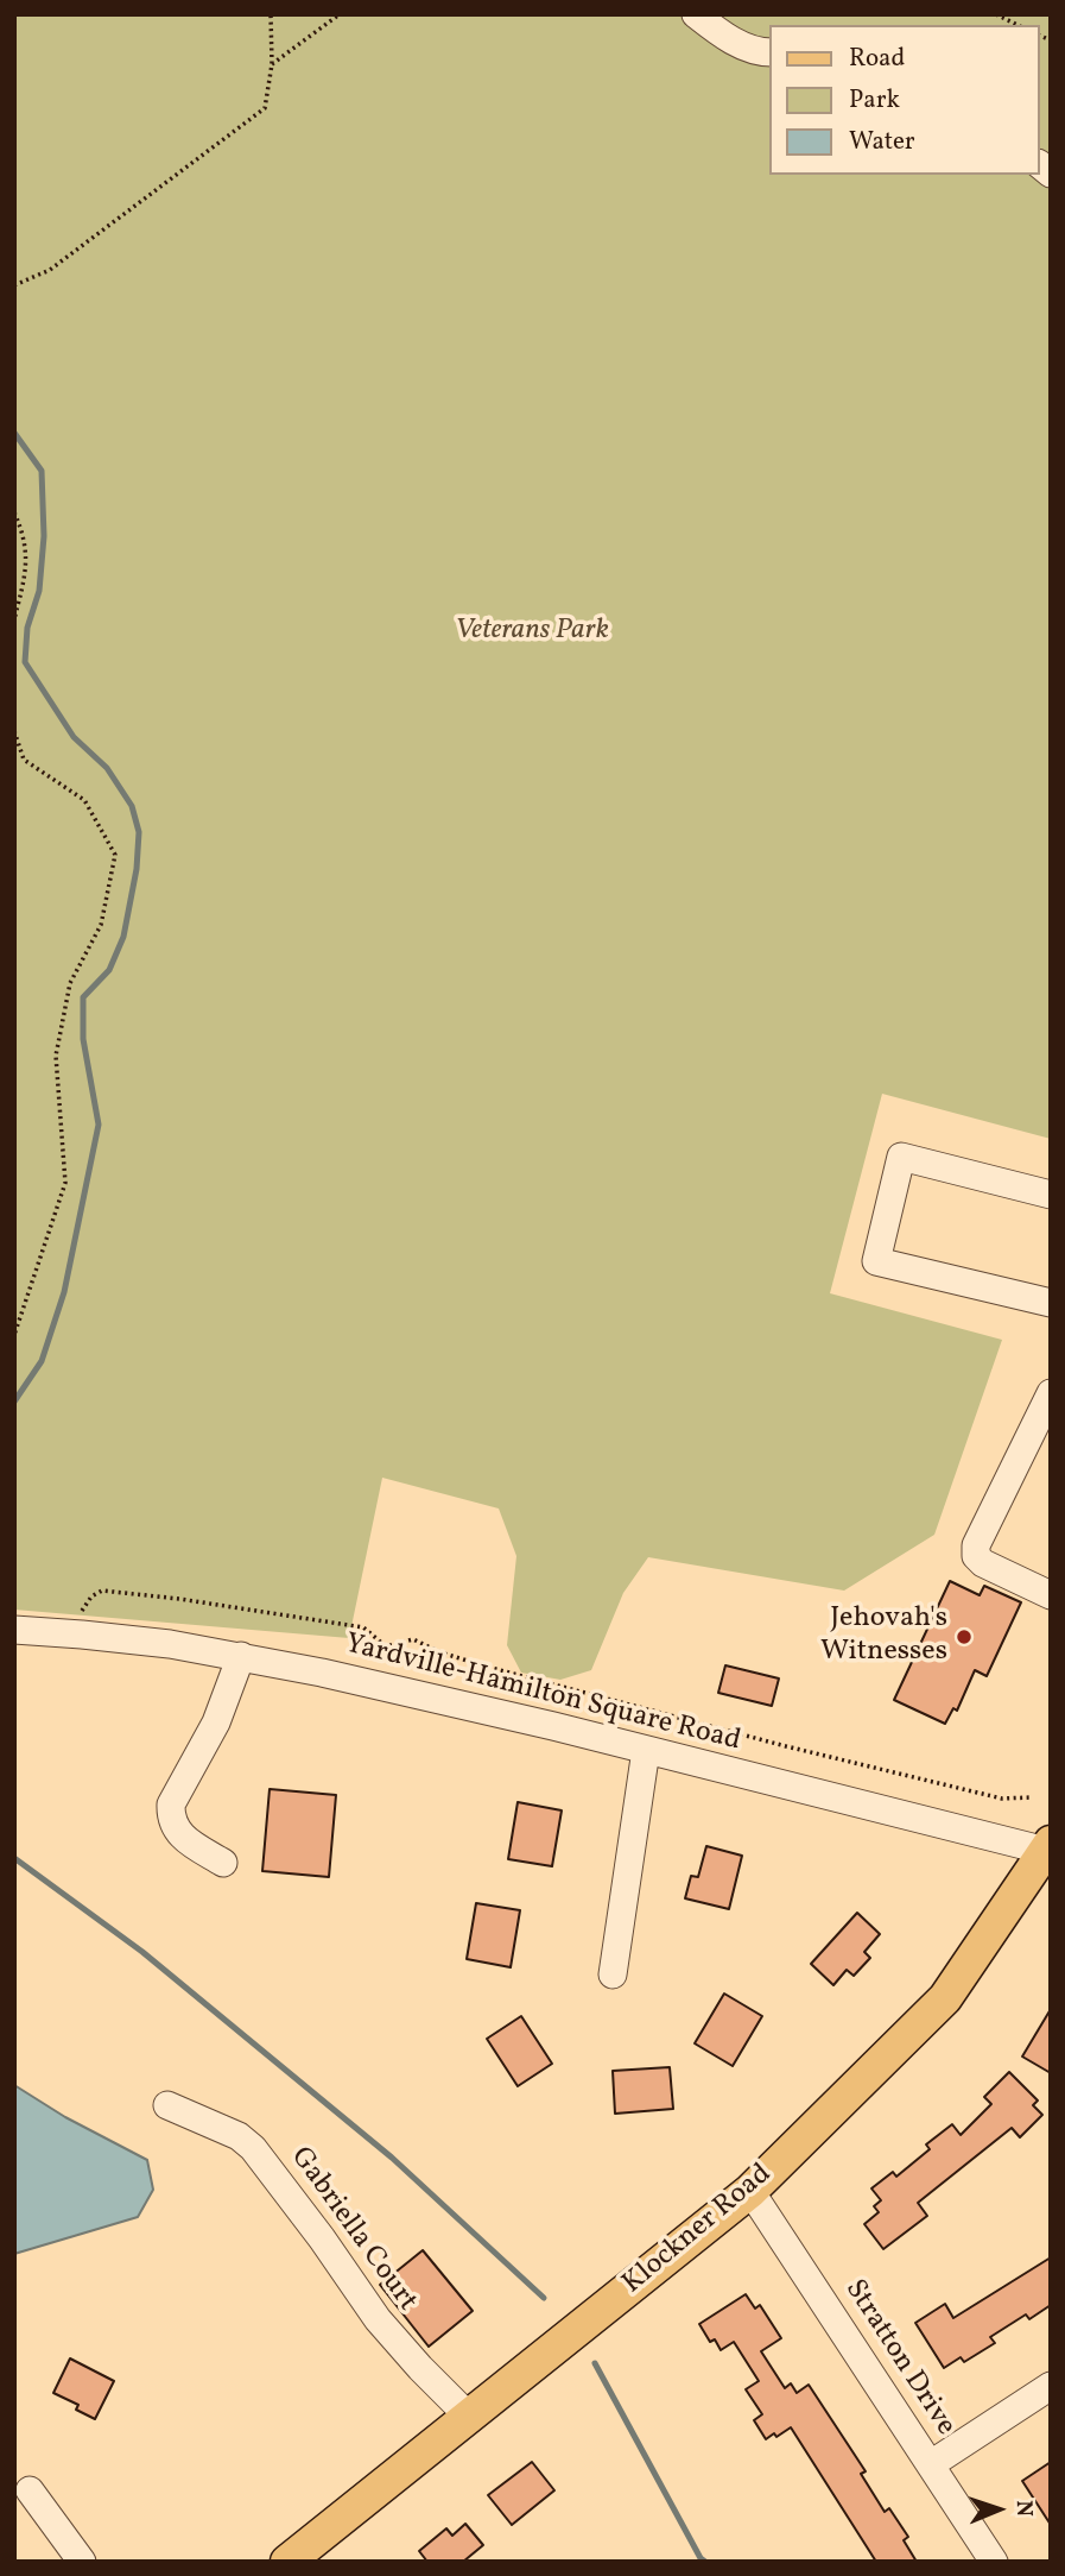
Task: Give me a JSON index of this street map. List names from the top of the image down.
{
  "streets": {
    "main road": ["Klockner Road"],
    "street": ["Yardville-Hamilton Square Road", "Gabriella Court", "Stratton Drive"]
  },
  "crossings": [
    ["Yardville-Hamilton Square Road", "Klockner Road"],
    ["Gabriella Court", "Klockner Road"],
    ["Klockner Road", "Stratton Drive"]
  ],
  "parks": ["Veterans Park"],
  "places": ["Jehovah's Witnesses"],
  "legend": ["Road", "Park", "Water"],
  "north": "right"
}
